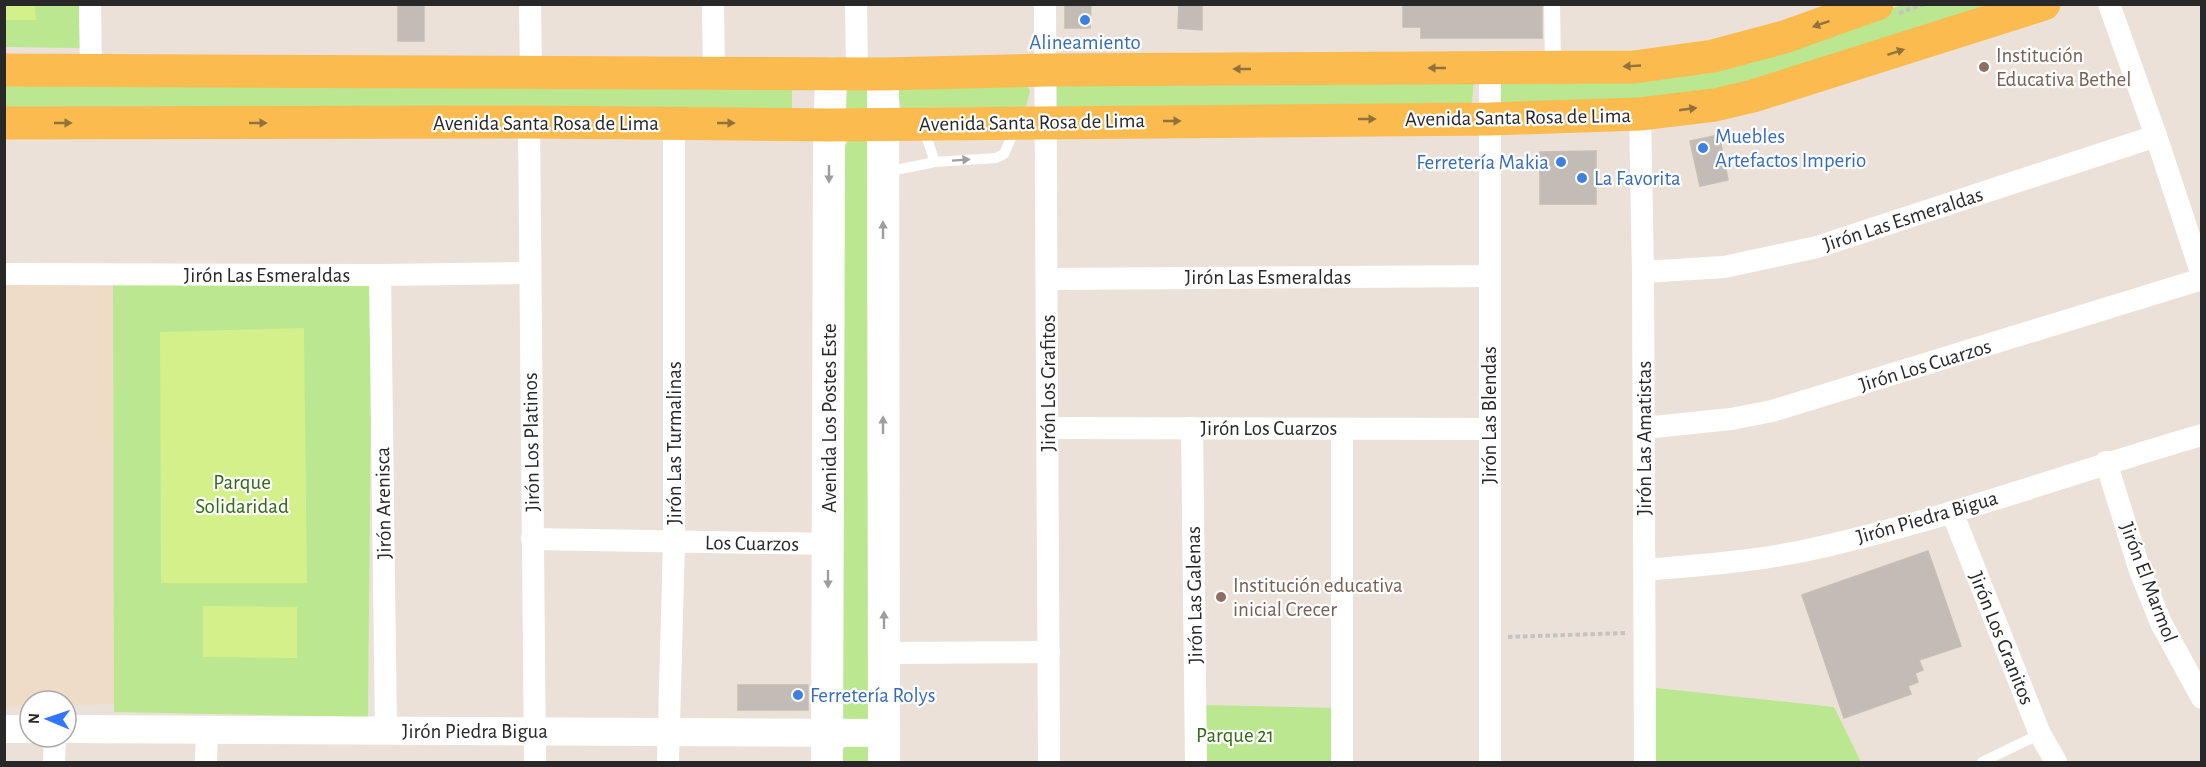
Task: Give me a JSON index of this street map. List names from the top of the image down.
{
  "streets": {
    "main road": ["Avenida Santa Rosa de Lima", "Avenida Los Postes Este"],
    "street": [
      "Jirón Las Esmeraldas",
      "Jirón Los Cuarzos",
      "Jirón Los Grafitos",
      "Jirón Las Blendas",
      "Jirón Las Amatistas",
      "Jirón Los Platinos",
      "Jirón Las Turmalinas",
      "Jirón Arenisca",
      "Jirón Piedra Bigua",
      "Los Cuarzos",
      "Jirón El Marmol",
      "Jirón Las Galenas",
      "Jirón Los Granitos"
    ]
  },
  "crossings": [
    ["Avenida Santa Rosa de Lima", "Jirón Los Grafitos"],
    ["Avenida Santa Rosa de Lima", "Jirón Las Blendas"],
    ["Avenida Santa Rosa de Lima", "Avenida Los Postes Este"],
    ["Avenida Santa Rosa de Lima", "Jirón Las Amatistas"],
    ["Avenida Santa Rosa de Lima", "Jirón Los Platinos"],
    ["Avenida Santa Rosa de Lima", "Jirón Las Turmalinas"],
    ["Jirón Las Esmeraldas", "Jirón Los Grafitos"],
    ["Jirón Las Esmeraldas", "Jirón Las Blendas"],
    ["Jirón Las Esmeraldas", "Jirón Las Amatistas"],
    ["Jirón Las Esmeraldas", "Jirón Los Platinos"],
    ["Jirón Las Esmeraldas", "Jirón Arenisca"],
    ["Jirón Los Cuarzos", "Jirón Los Grafitos"],
    ["Jirón Los Cuarzos", "Jirón Las Blendas"],
    ["Jirón Los Cuarzos", "Jirón Las Amatistas"],
    ["Jirón Los Cuarzos", "Jirón Las Galenas"],
    ["Avenida Los Postes Este", "Jirón Piedra Bigua"],
    ["Avenida Los Postes Este", "Los Cuarzos"],
    ["Jirón Las Amatistas", "Jirón Piedra Bigua"],
    ["Jirón Los Platinos", "Jirón Piedra Bigua"],
    ["Jirón Los Platinos", "Los Cuarzos"],
    ["Jirón Las Turmalinas", "Jirón Piedra Bigua"],
    ["Jirón Las Turmalinas", "Los Cuarzos"],
    ["Jirón Arenisca", "Jirón Piedra Bigua"],
    ["Jirón Piedra Bigua", "Jirón El Marmol"],
    ["Jirón Piedra Bigua", "Jirón Los Granitos"]
  ],
  "parks": ["Parque Solidaridad", "Parque 21"],
  "places": [
    "Alineamiento",
    "Institución Educativa Bethel",
    "Muebles Artefactos Imperio",
    "Ferretería Makia",
    "La Favorita",
    "Institución educativa inicial Crecer",
    "Ferretería Rolys"
  ],
  "north": "left"
}
